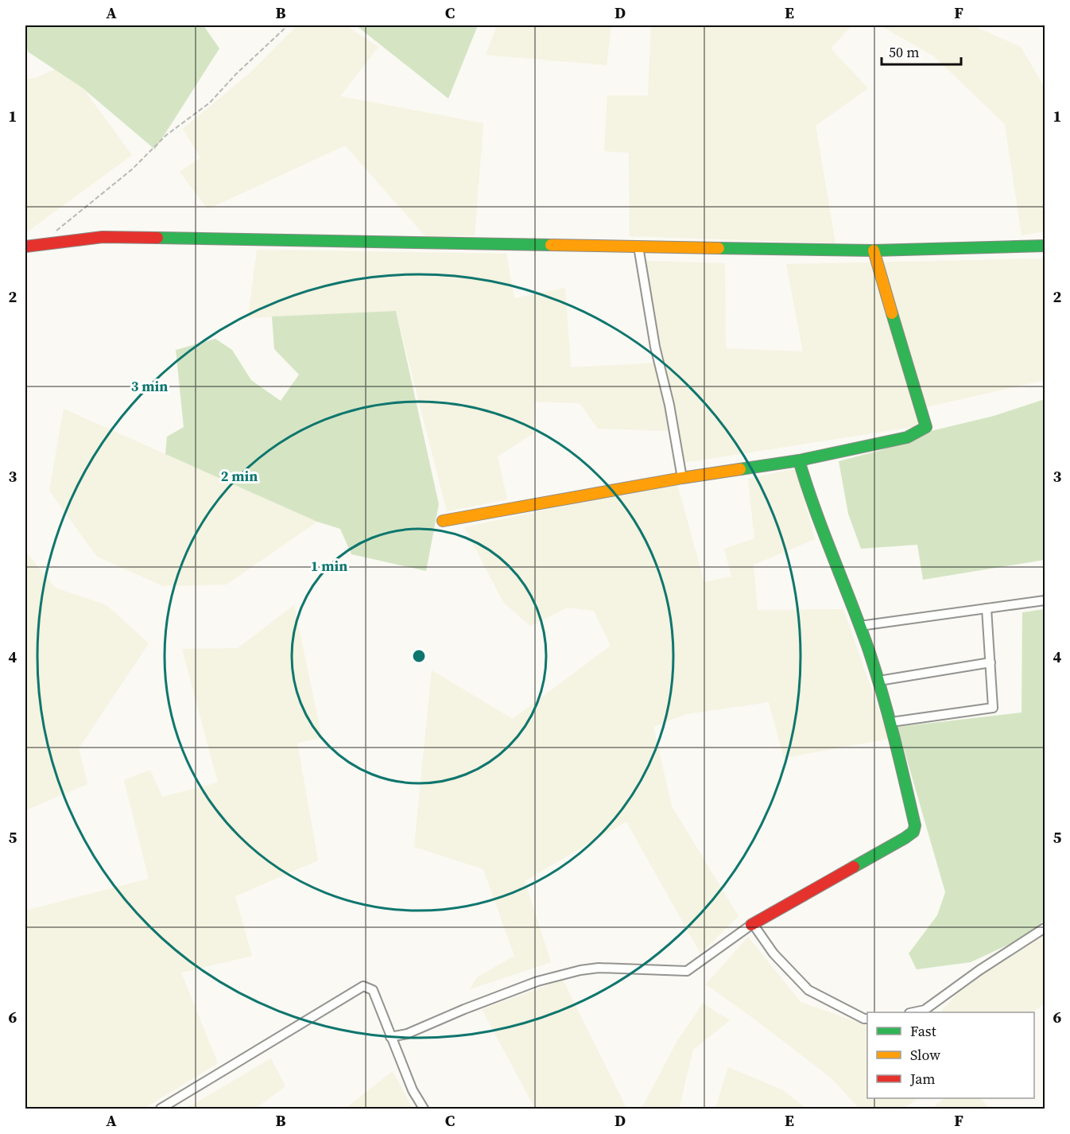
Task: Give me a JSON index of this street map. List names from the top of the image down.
{
  "legend": ["Fast", "Slow", "Jam"],
  "scale_bar": "50 m",
  "grid": {
    "columns": [
      "A",
      "B",
      "C",
      "D",
      "E",
      "F"
    ],
    "rows": [
      "1",
      "2",
      "3",
      "4",
      "5",
      "6"
    ]
  },
  "rings": ["3 min", "2 min", "1 min"]
}
